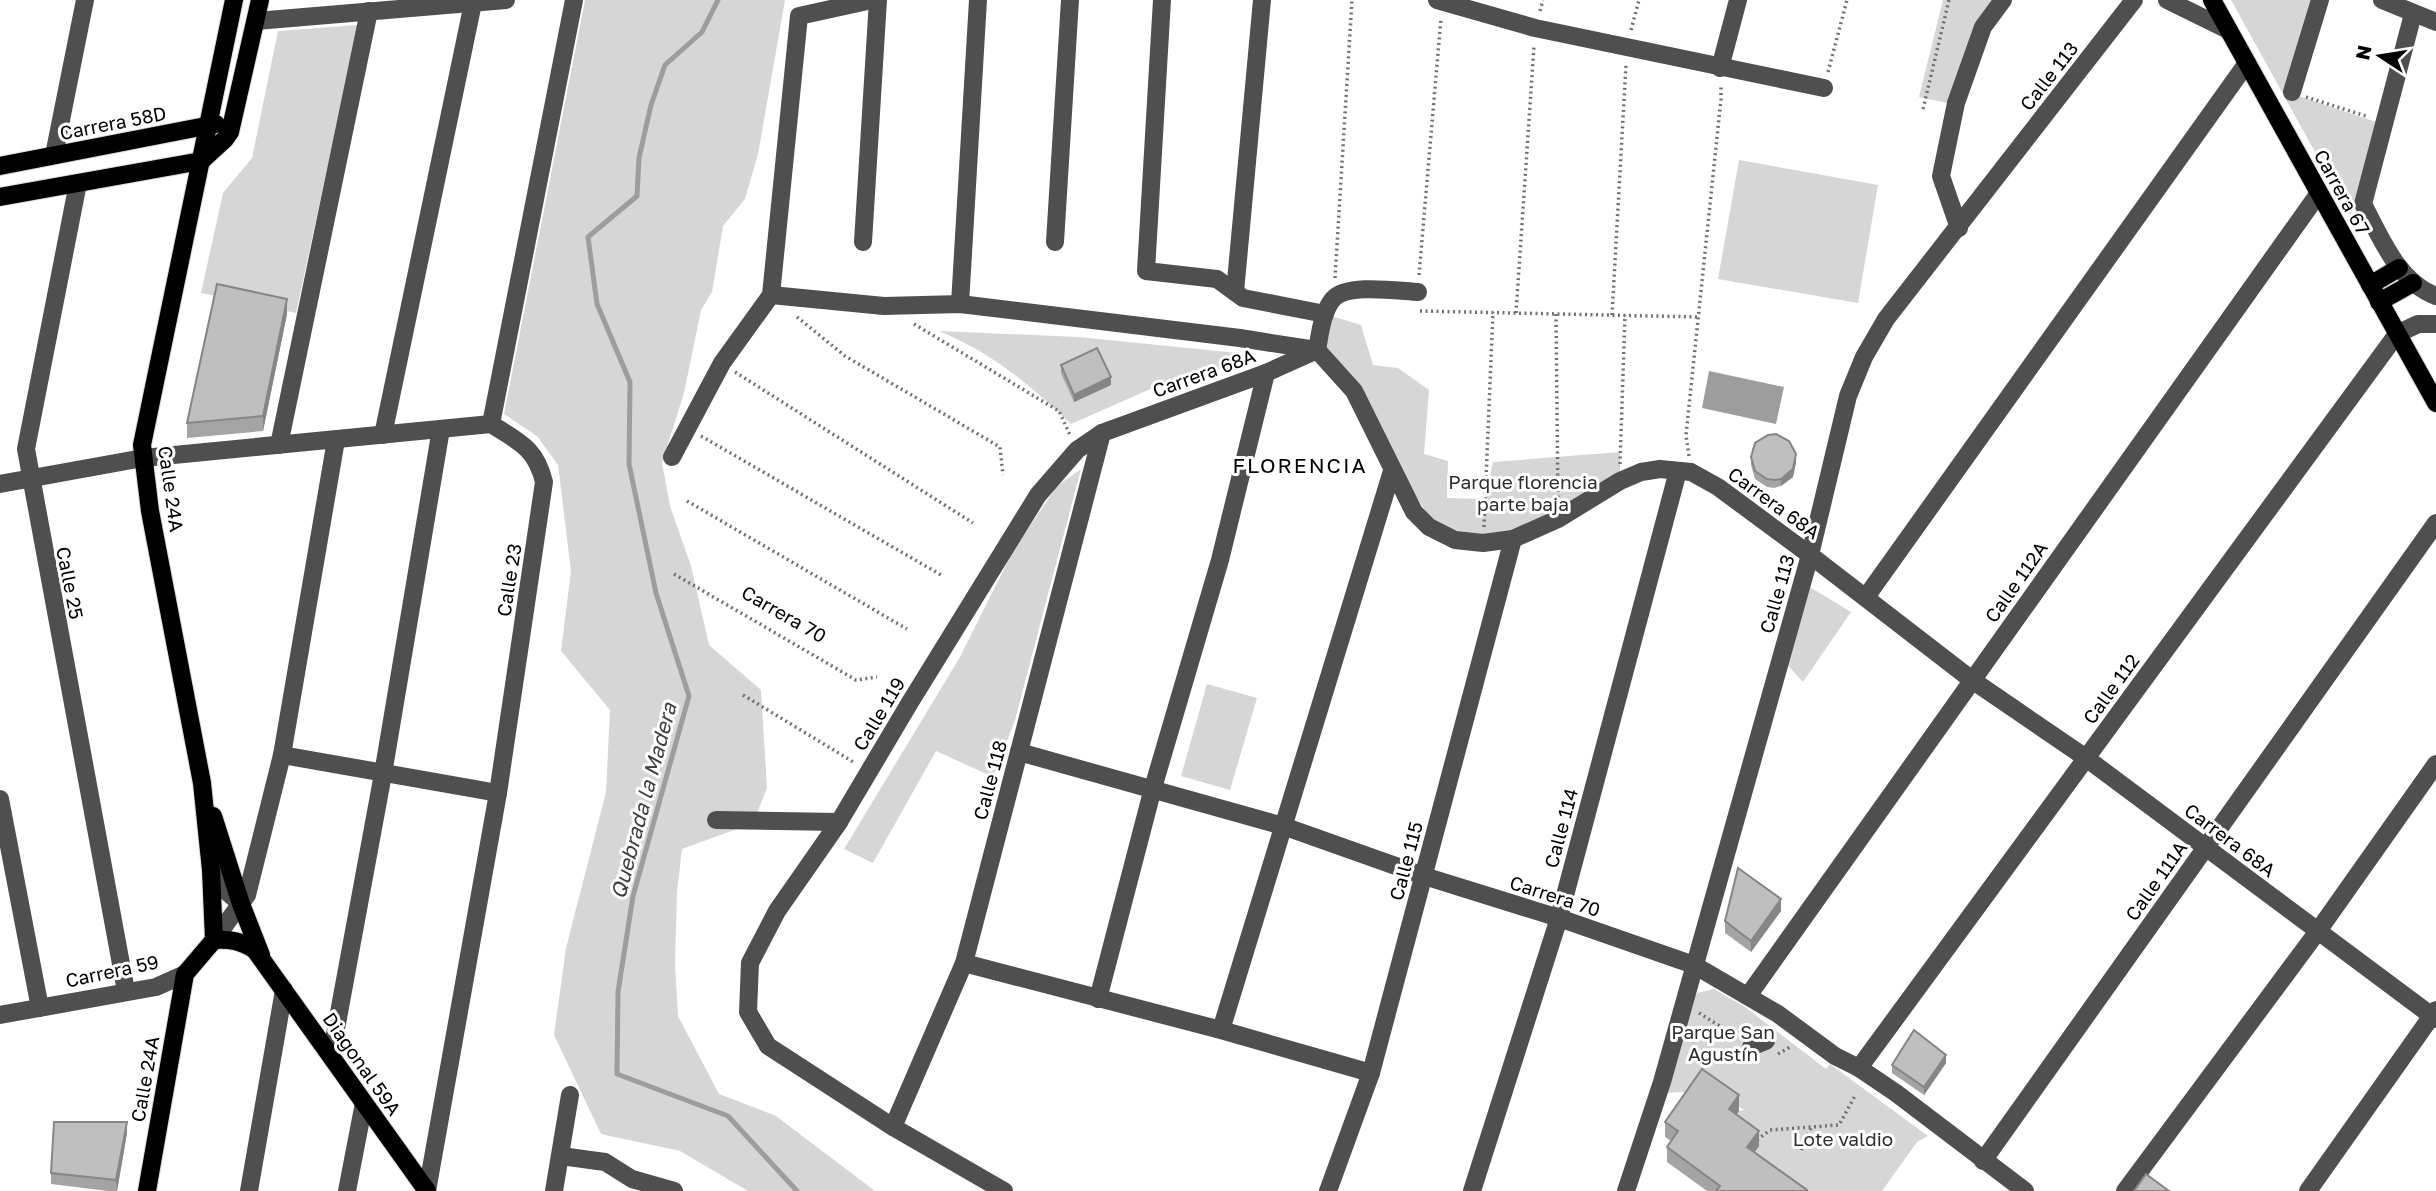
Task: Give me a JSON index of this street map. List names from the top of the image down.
{
  "streets": {
    "main road": [
      "Carrera 58D",
      "Carrera 67",
      "Calle 24A",
      "Carrera 59",
      "Diagonal 59A"
    ],
    "street": [
      "Calle 113",
      "Carrera 68A",
      "Calle 23",
      "Calle 112A",
      "Calle 25",
      "Carrera 70",
      "Calle 112",
      "Calle 119",
      "Calle 118",
      "Calle 114",
      "Calle 115",
      "Calle 111A"
    ]
  },
  "crossings": [
    ["Calle 113", "Carrera 68A"],
    ["Calle 113", "Carrera 70"],
    ["Carrera 58D", "Calle 24A"],
    ["Carrera 67", "Calle 112A"],
    ["Carrera 67", "Calle 112"],
    ["Carrera 68A", "Calle 112A"],
    ["Carrera 68A", "Calle 112"],
    ["Carrera 68A", "Calle 119"],
    ["Carrera 68A", "Calle 118"],
    ["Carrera 68A", "Calle 114"],
    ["Carrera 68A", "Calle 111A"],
    ["Calle 24A", "Carrera 59"],
    ["Calle 24A", "Diagonal 59A"],
    ["Calle 23", "Diagonal 59A"],
    ["Calle 112A", "Carrera 70"],
    ["Calle 25", "Carrera 59"],
    ["Carrera 70", "Calle 112"],
    ["Carrera 70", "Calle 118"],
    ["Carrera 70", "Calle 114"],
    ["Carrera 70", "Calle 115"],
    ["Carrera 70", "Calle 111A"],
    ["Calle 119", "Calle 118"],
    ["Carrera 59", "Diagonal 59A"]
  ],
  "districts": ["FLORENCIA"],
  "water": ["Quebrada la Madera"],
  "parks": ["Parque florencia parte baja", "Parque San Agustín", "Lote valdio"],
  "north": "left"
}
